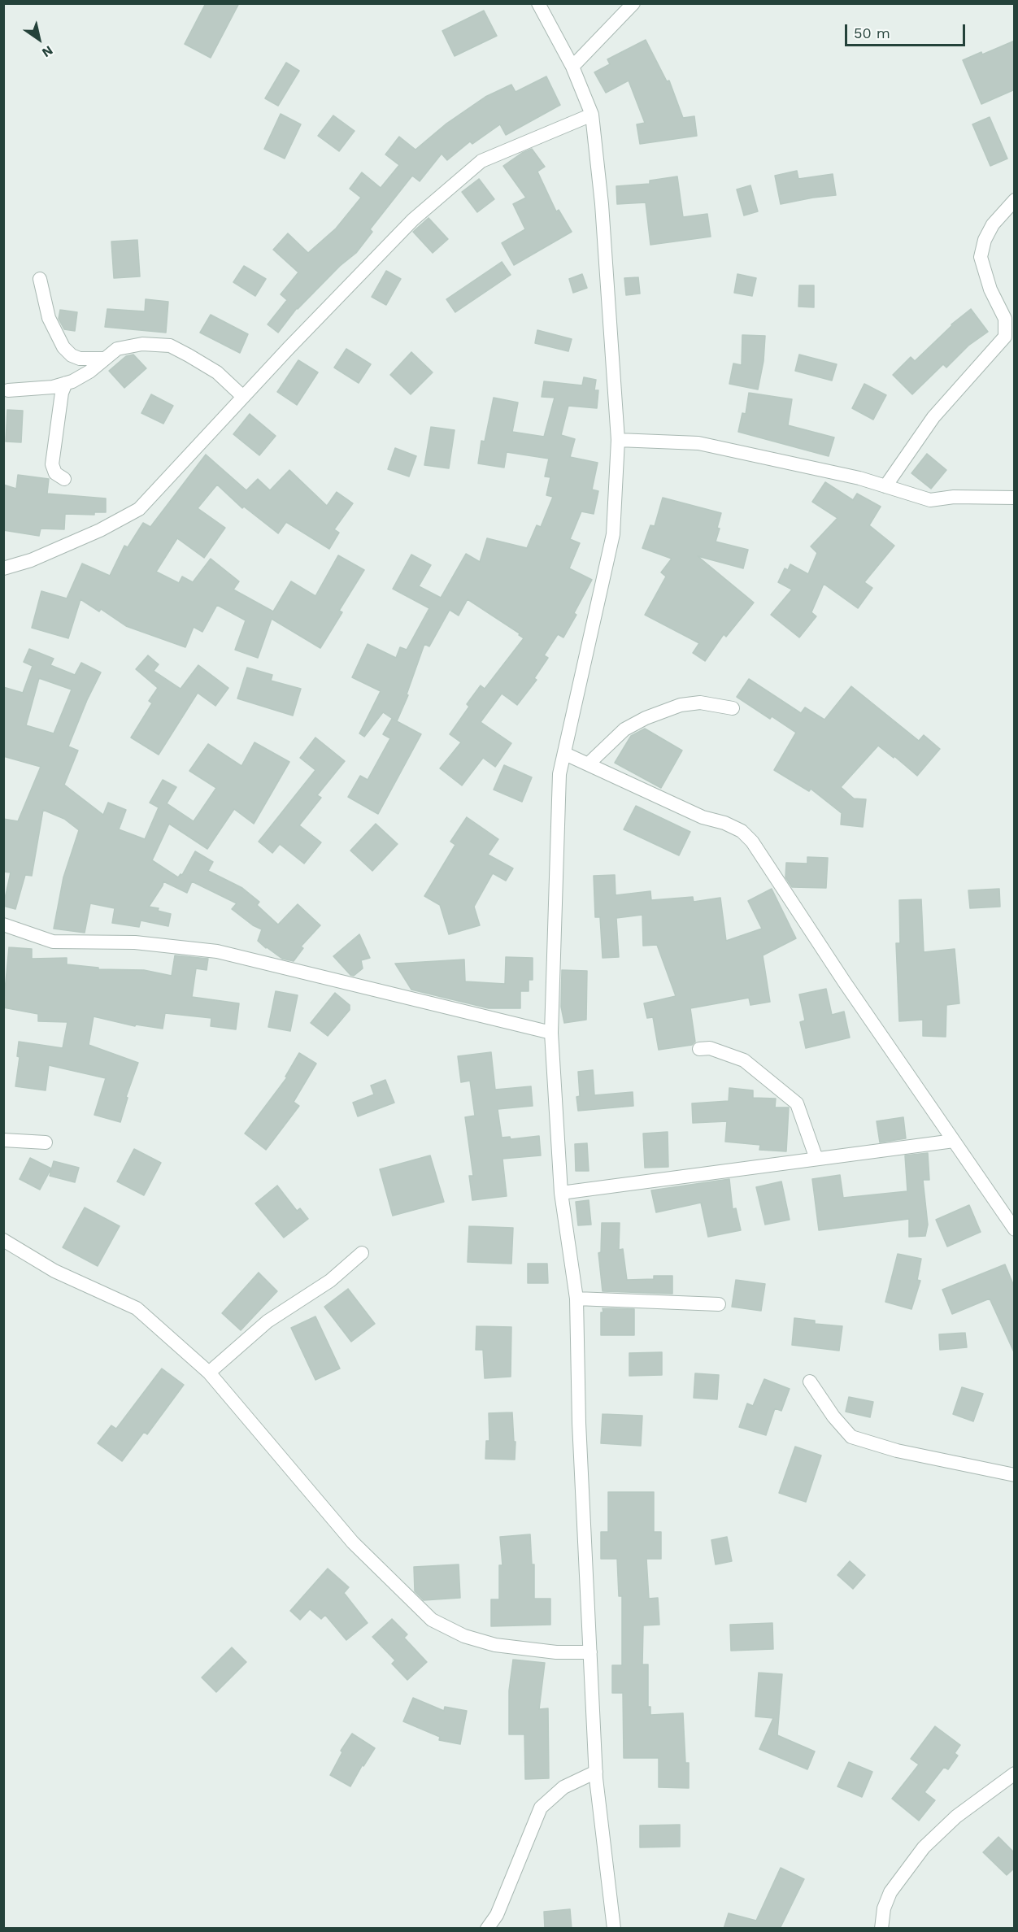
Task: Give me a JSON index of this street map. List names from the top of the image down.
{
  "scale_bar": "50 m",
  "north": "bottom right"
}
